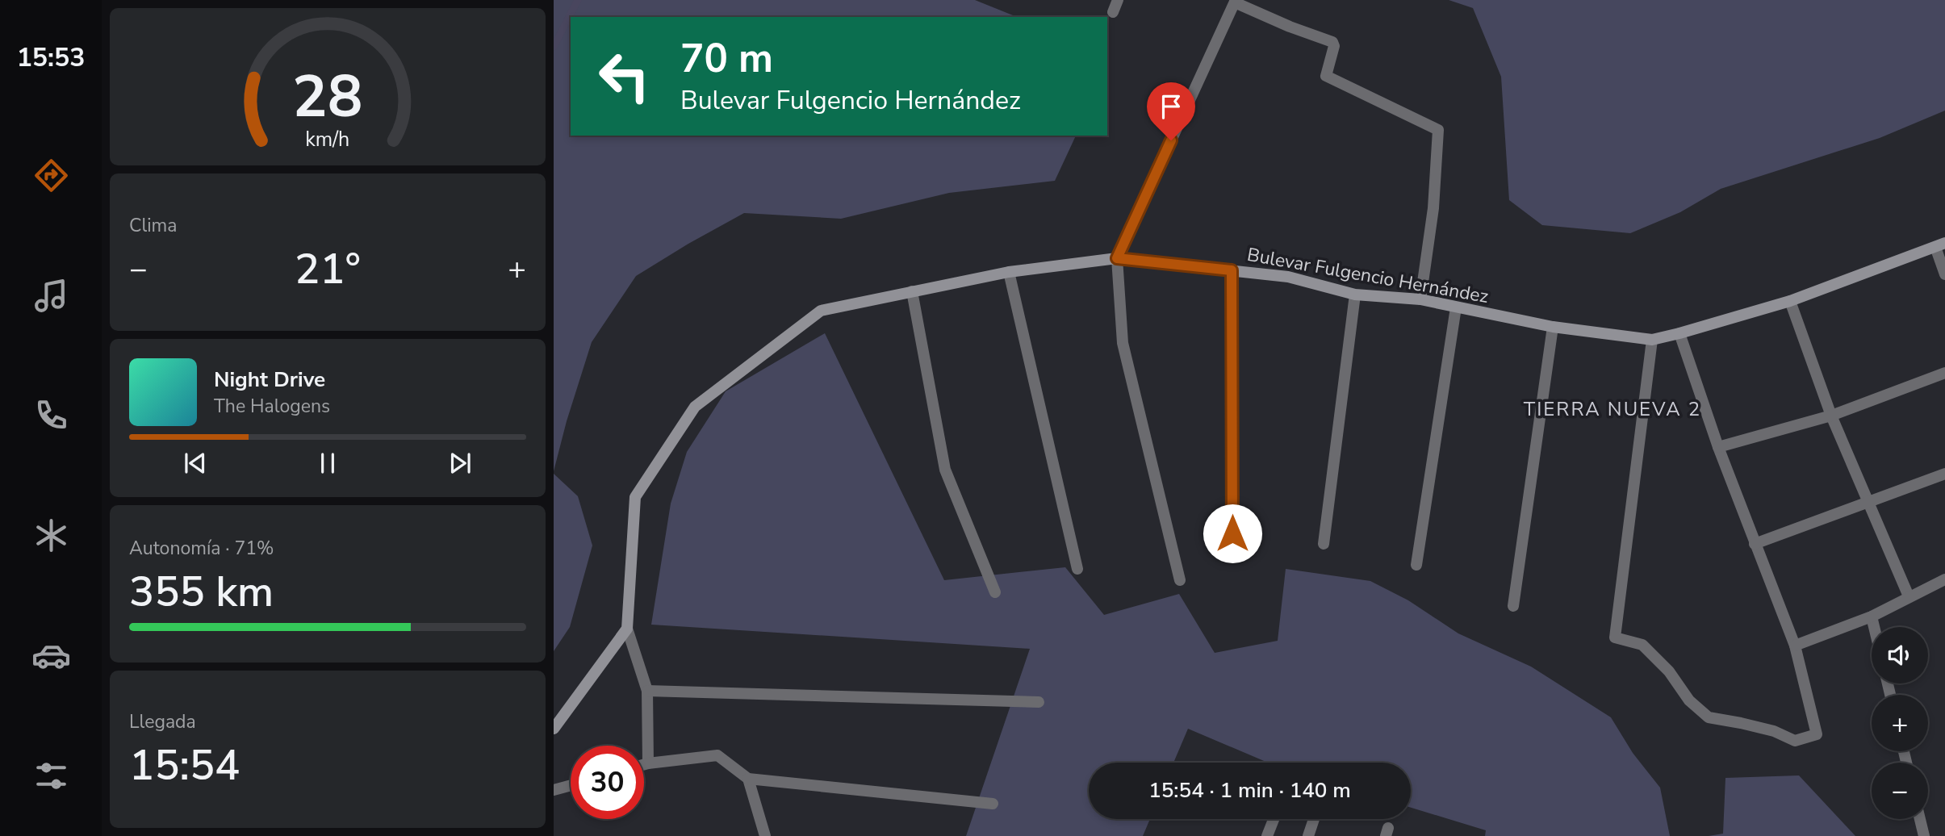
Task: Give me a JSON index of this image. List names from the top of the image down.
{
  "streets": {
    "street": ["Bulevar Fulgencio Hernández"]
  },
  "districts": ["TIERRA NUEVA 2"],
  "page": {
    "tabs": "15:53",
    "turn": ["70 m", "Bulevar Fulgencio Hernández"],
    "tile": [
      "Clima",
      ["Autonomía · 71%", "355 km"],
      ["Llegada", "15:54"]
    ],
    "heat": ["−", "21°", "+"],
    "song": ["Night Drive", "The Halogens"],
    "map_buttons": ["+", "−"],
    "limit": "30",
    "trip": "15:54 · 1 min · 140 m",
    "gauge": ["28", "km/h"]
  }
}
